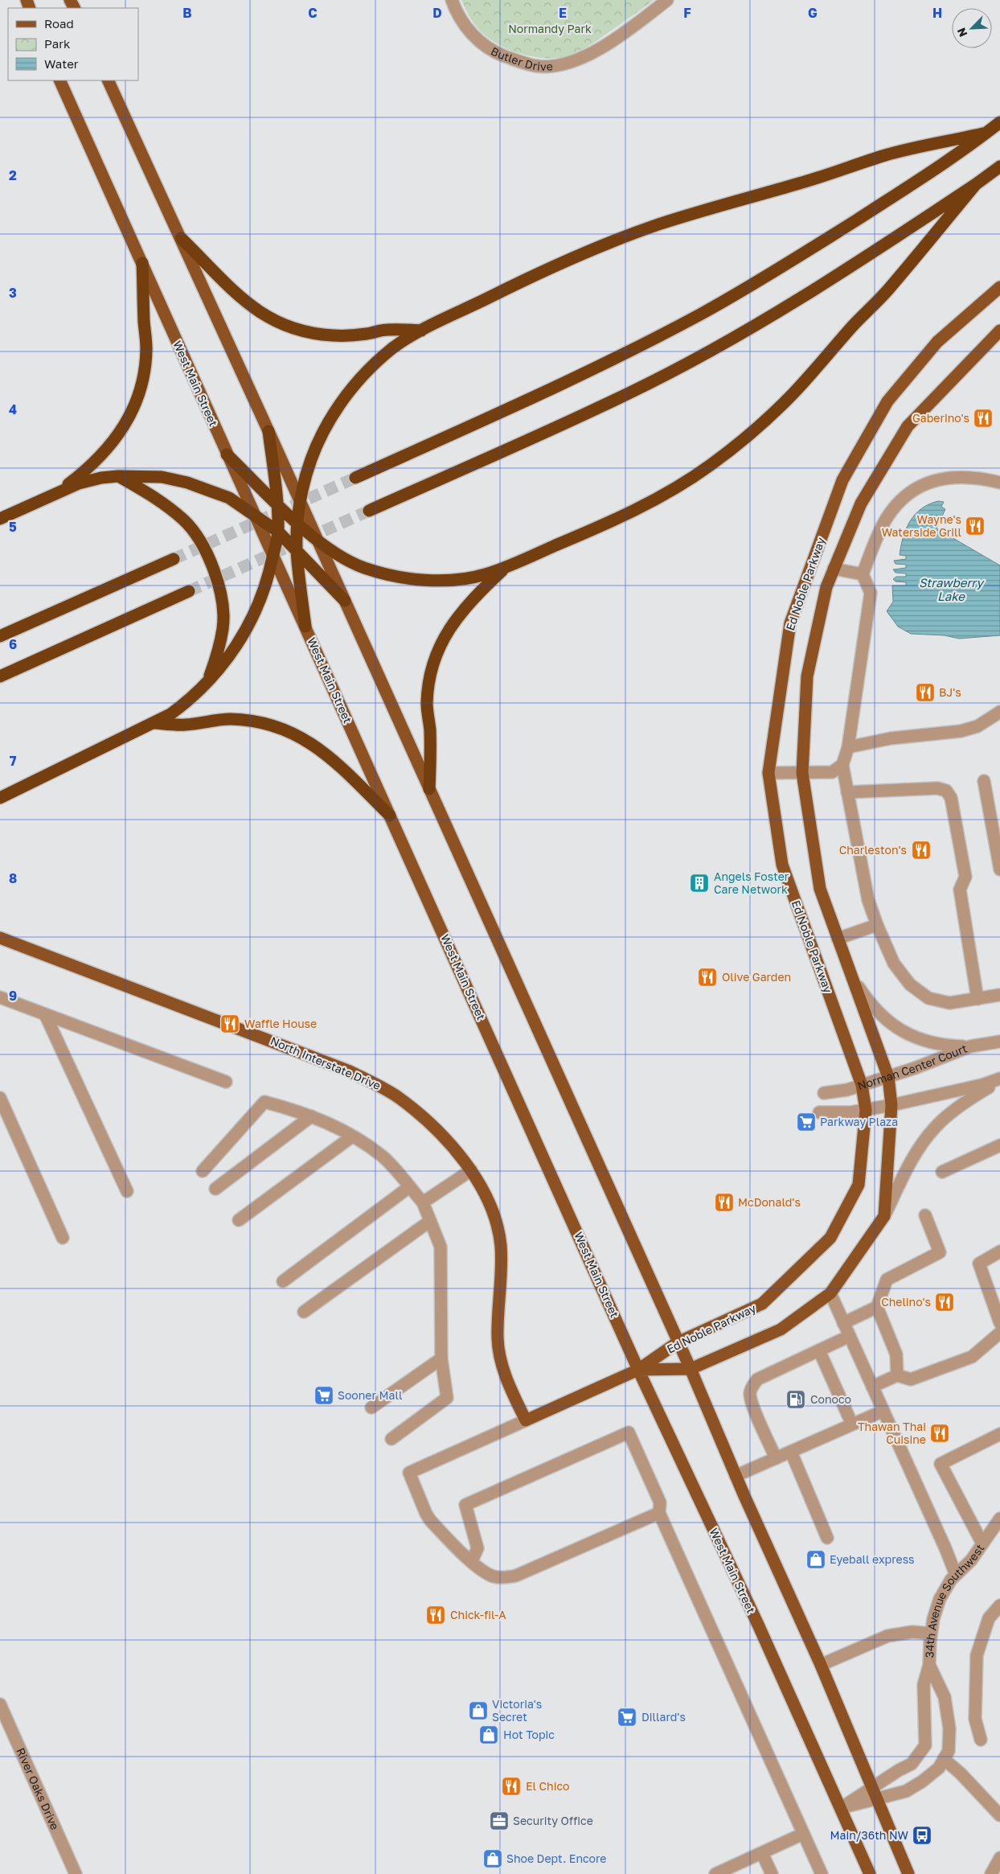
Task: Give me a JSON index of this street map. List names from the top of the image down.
{
  "streets": {
    "main road": ["West Main Street", "Ed Noble Parkway", "North Interstate Drive"],
    "street": [
      "Butler Drive",
      "Norman Center Court",
      "34th Avenue Southwest",
      "River Oaks Drive"
    ]
  },
  "crossings": [
    ["West Main Street", "Ed Noble Parkway"],
    ["West Main Street", "34th Avenue Southwest"],
    ["Ed Noble Parkway", "North Interstate Drive"],
    ["Ed Noble Parkway", "Norman Center Court"]
  ],
  "water": ["Strawberry Lake"],
  "parks": ["Normandy Park"],
  "places": {
    "restaurant": [
      "Gaberino's",
      "Wayne's Waterside Grill",
      "BJ's",
      "Charleston's",
      "Olive Garden",
      "Waffle House",
      "McDonald's",
      "Chelino's",
      "Thawan Thai Cuisine",
      "Chick-fil-A",
      "El Chico"
    ],
    "building": ["Angels Foster Care Network"],
    "supermarket": ["Parkway Plaza", "Sooner Mall", "Dillard's"],
    "fuel station": ["Conoco"],
    "shop": [
      "Eyeball express",
      "Victoria's Secret",
      "Hot Topic",
      "Shoe Dept. Encore"
    ],
    "office": ["Security Office"],
    "bus stop": ["Main/36th NW"]
  },
  "legend": ["Road", "Park", "Water"],
  "north": "bottom left",
  "grid": {
    "columns": [
      "B",
      "C",
      "D",
      "E",
      "F",
      "G",
      "H"
    ],
    "rows": [
      "2",
      "3",
      "4",
      "5",
      "6",
      "7",
      "8",
      "9"
    ]
  }
}
